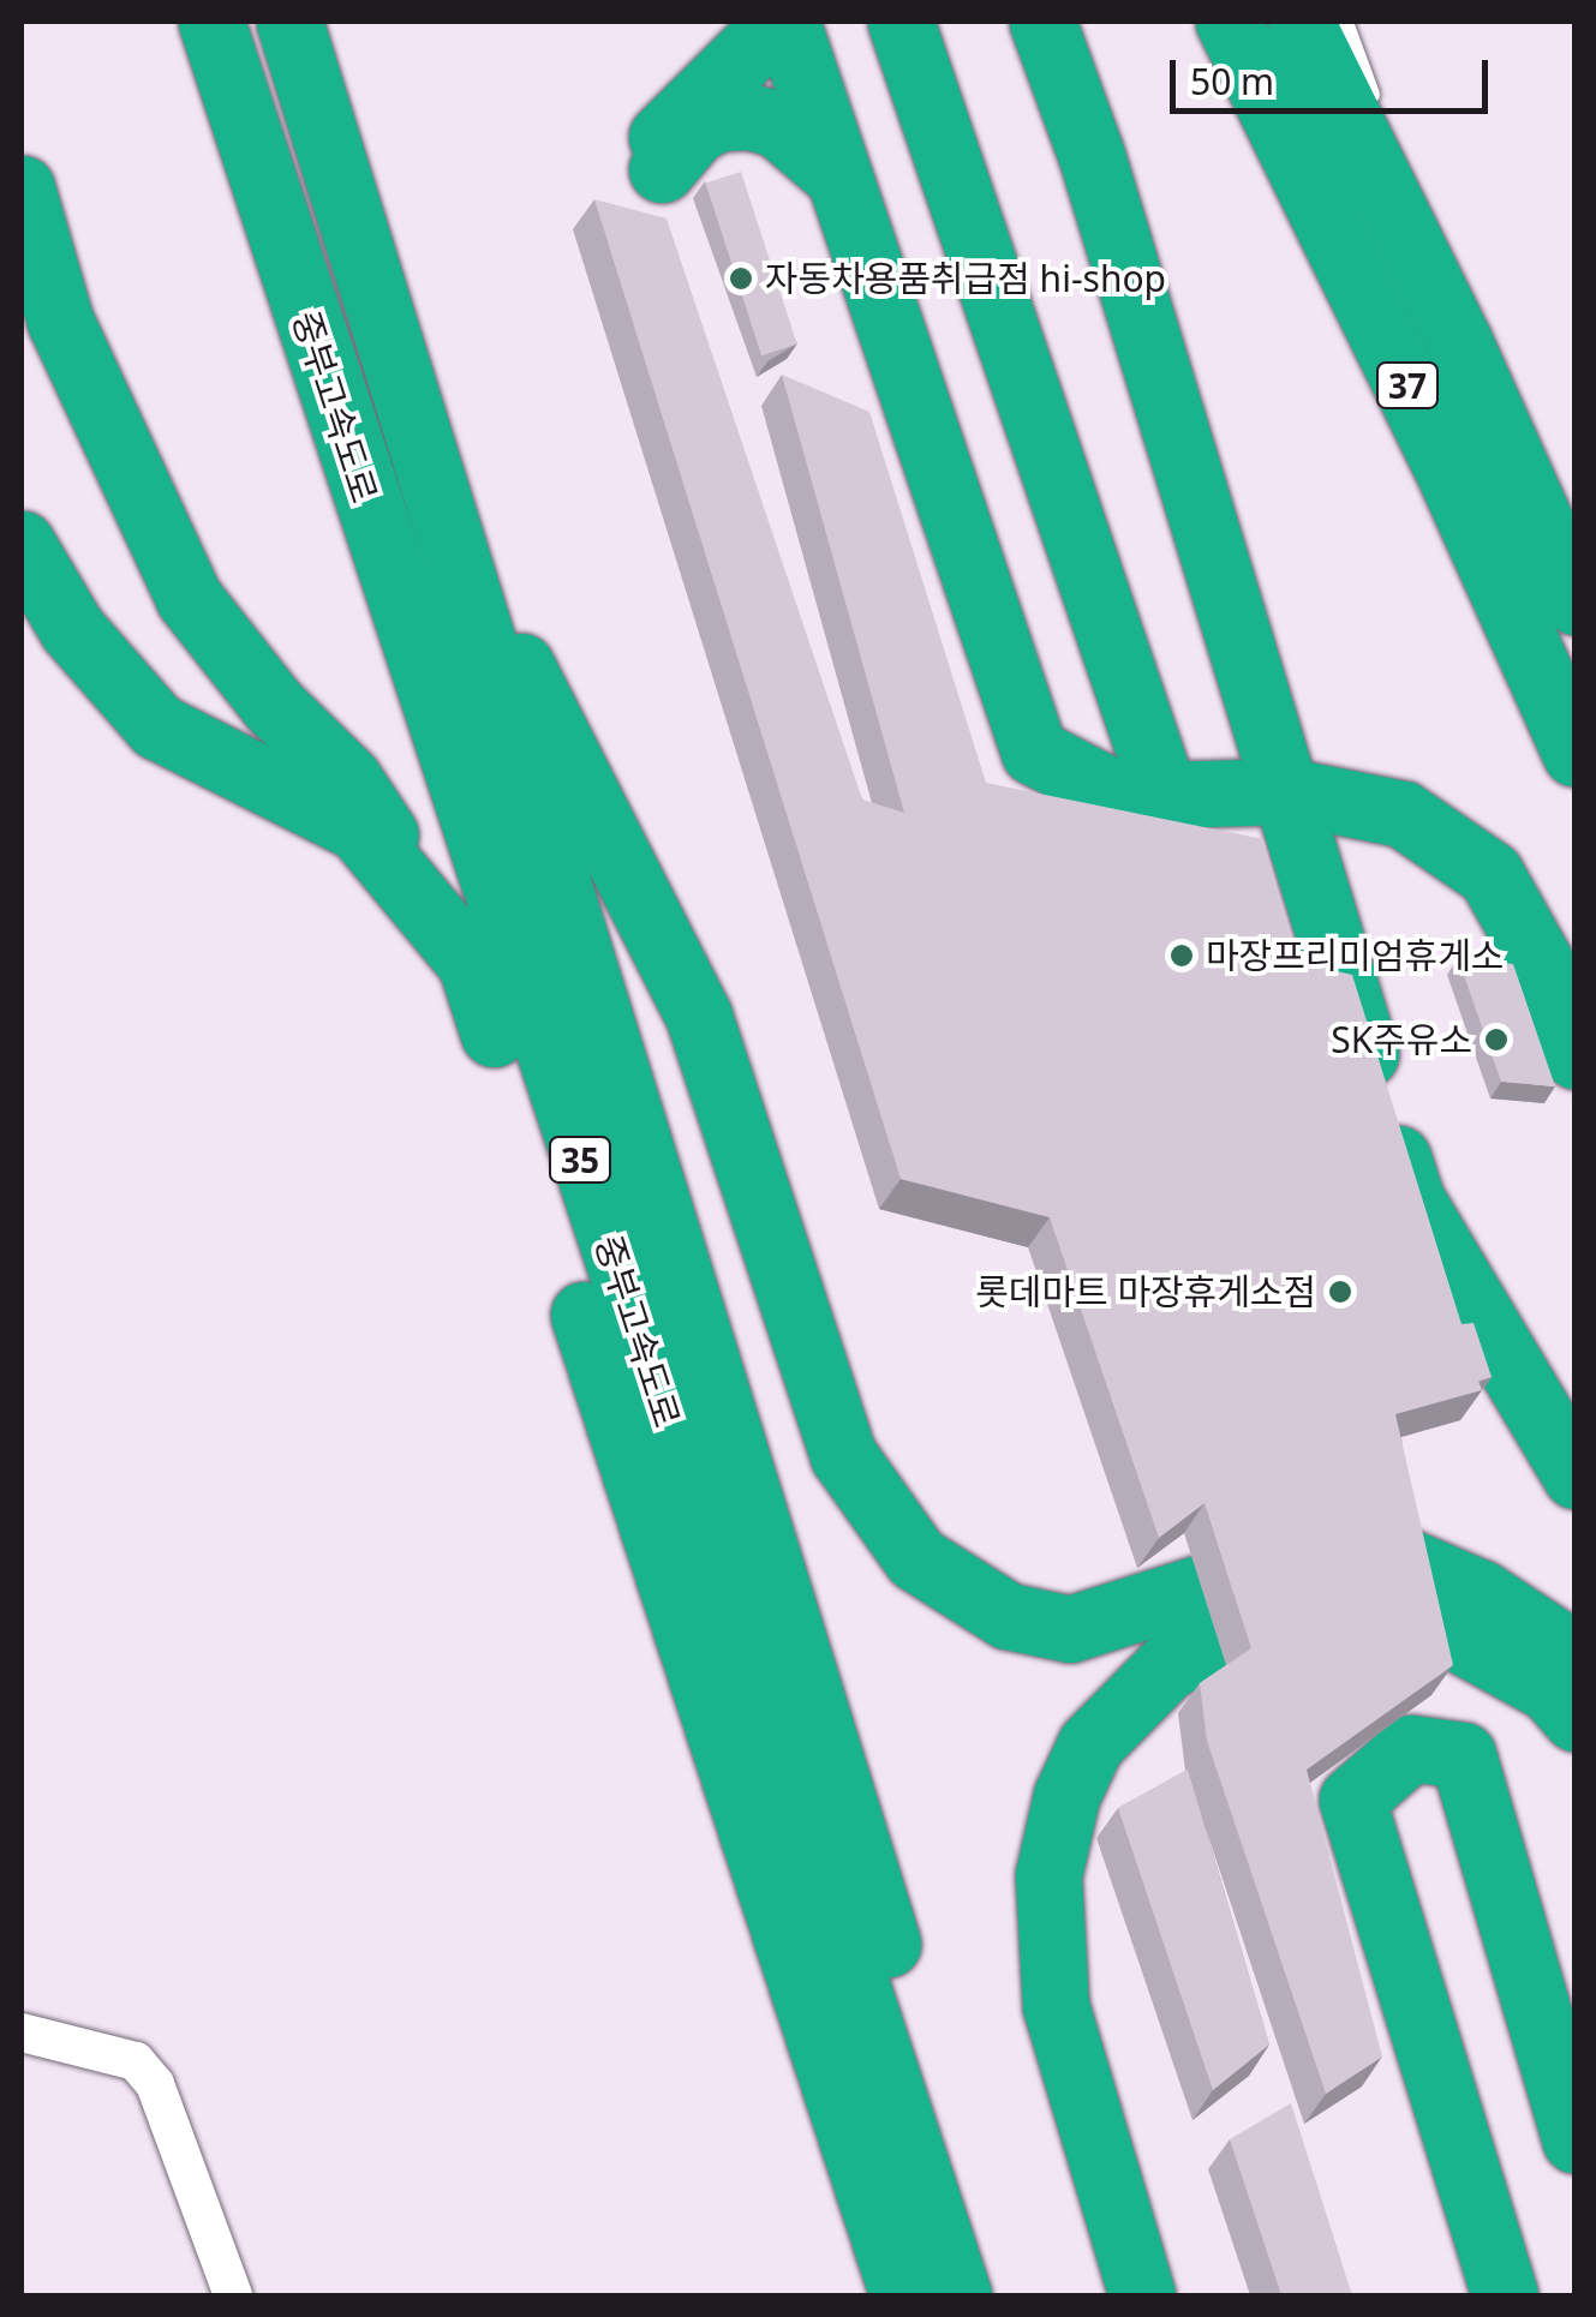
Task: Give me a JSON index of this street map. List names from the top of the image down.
{
  "streets": {
    "highway": ["37", "중부고속도로", "35"]
  },
  "places": [
    "자동차용품취급점 hi-shop",
    "마장프리미엄휴게소",
    "SK주유소",
    "롯데마트 마장휴게소점"
  ],
  "scale_bar": "50 m"
}
